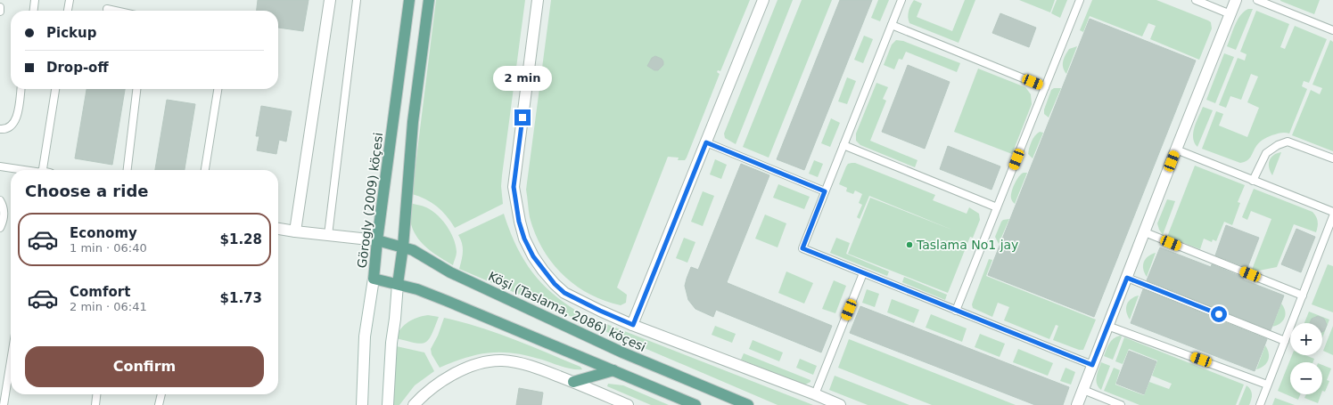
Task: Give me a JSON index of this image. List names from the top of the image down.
{
  "streets": {
    "main road": ["Görogly (2009) köçesi", "Köşi (Taslama, 2086) köçesi"]
  },
  "crossings": [
    ["Görogly (2009) köçesi", "Köşi (Taslama, 2086) köçesi"]
  ],
  "places": ["Taslama No1 jay"],
  "page": {
    "banner": ["Pickup", "Drop-off"],
    "bubble": "2 min",
    "heading": "Choose a ride",
    "list": [
      {
        "name": "Economy",
        "note": "1 min · 06:40",
        "value": "$1.28"
      },
      {
        "name": "Comfort",
        "note": "2 min · 06:41",
        "value": "$1.73"
      }
    ],
    "map_buttons": ["+", "−"],
    "buttons": "Confirm"
  }
}
